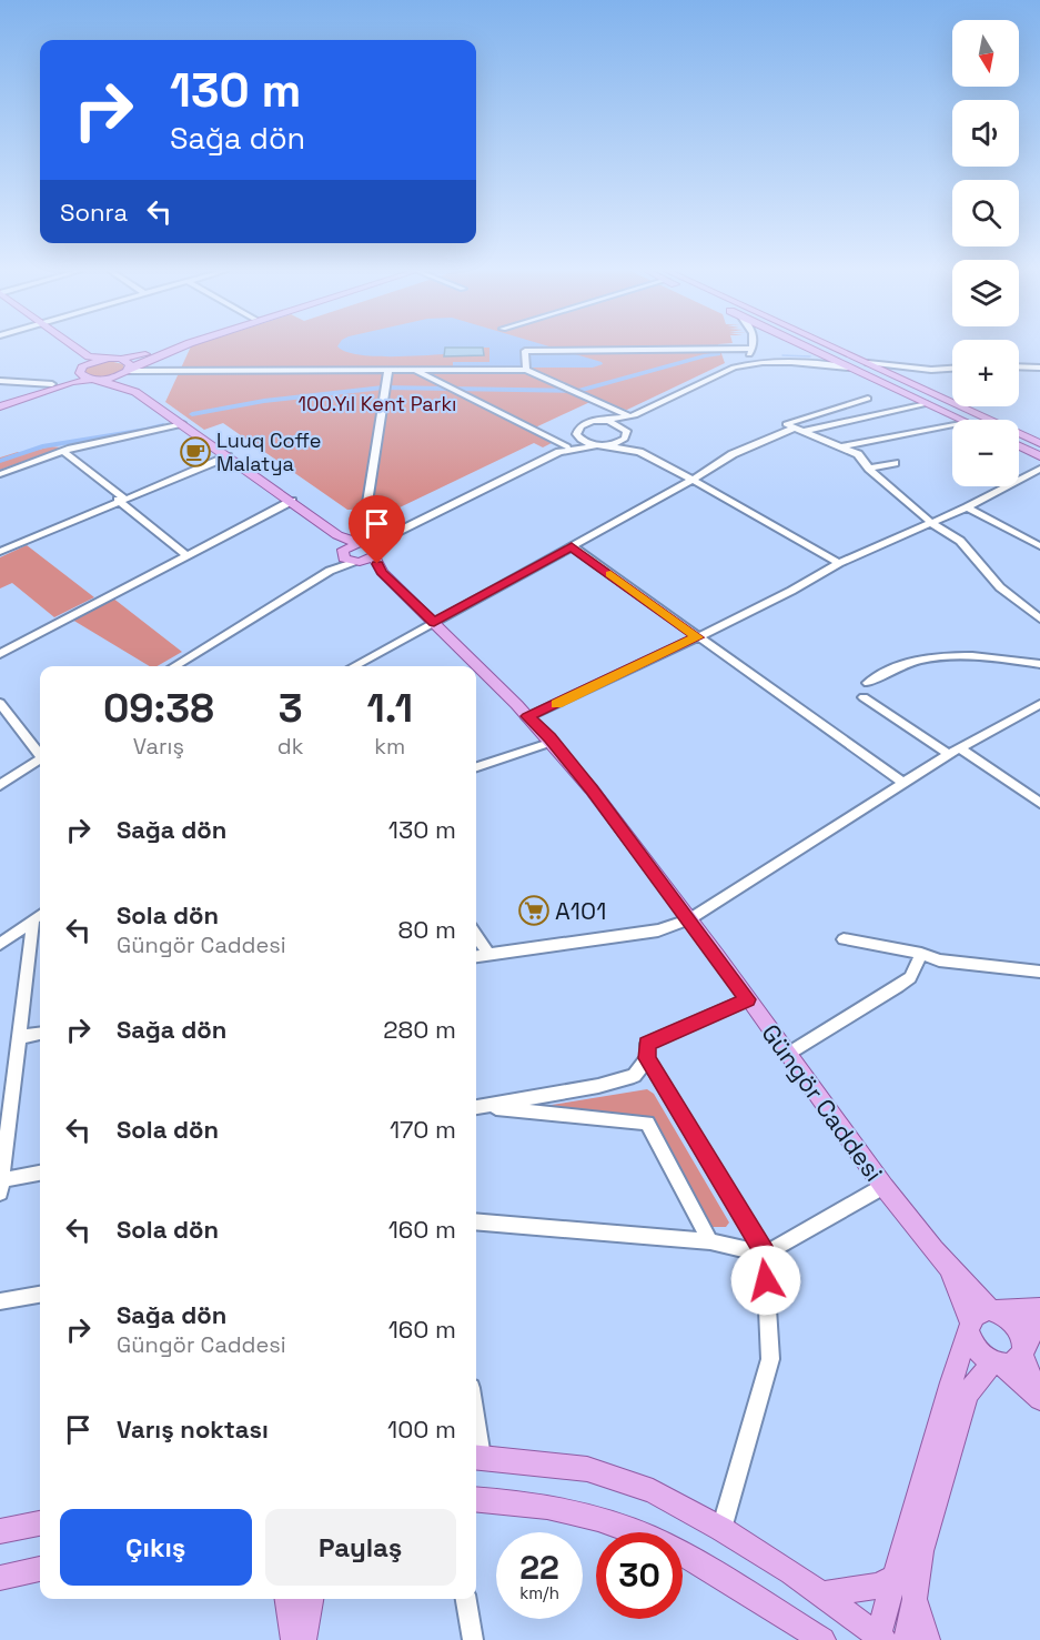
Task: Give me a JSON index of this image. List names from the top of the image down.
{
  "streets": {
    "main road": ["Güngör Caddesi"]
  },
  "parks": ["100.Yıl Kent Parkı"],
  "places": {
    "cafe": ["Luuq Coffe Malatya"],
    "supermarket": ["A101"]
  },
  "north": "bottom",
  "page": {
    "map_buttons": ["+", "−"],
    "turn": ["130 m", "Sağa dön"],
    "then": "Sonra",
    "eta": [
      "09:38",
      "Varış",
      "3",
      "dk",
      "1.1",
      "km"
    ],
    "list": [
      {
        "name": "Sağa dön",
        "value": "130 m"
      },
      {
        "name": "Sola dön",
        "note": "Güngör Caddesi",
        "value": "80 m"
      },
      {
        "name": "Sağa dön",
        "value": "280 m"
      },
      {
        "name": "Sola dön",
        "value": "170 m"
      },
      {
        "name": "Sola dön",
        "value": "160 m"
      },
      {
        "name": "Sağa dön",
        "note": "Güngör Caddesi",
        "value": "160 m"
      },
      {
        "name": "Varış noktası",
        "value": "100 m"
      }
    ],
    "buttons": ["Çıkış", "Paylaş"],
    "speed": "22 km/h",
    "limit": "30"
  }
}
